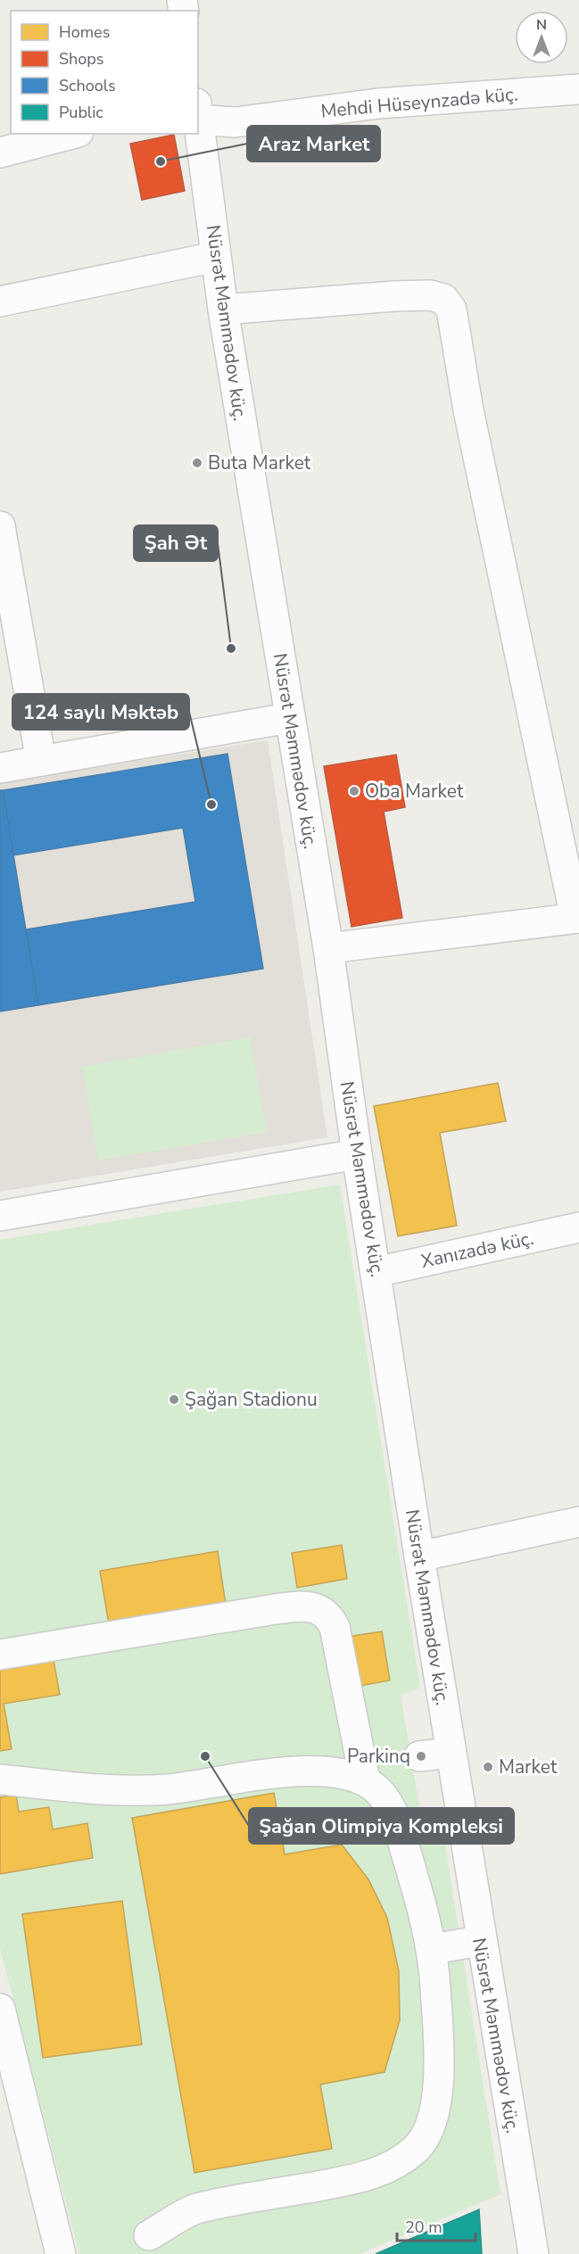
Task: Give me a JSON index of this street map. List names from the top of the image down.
{
  "streets": {
    "street": ["Mehdi Hüseynzadə küç.", "Nüsrət Məmmədov küç.", "Xanızadə küç."]
  },
  "crossings": [
    ["Nüsrət Məmmədov küç.", "Xanızadə küç."]
  ],
  "places": [
    "Araz Market",
    "Buta Market",
    "Şah Ət",
    "Oba Market",
    "124 saylı Məktəb",
    "Şağan Stadionu",
    "Şağan Olimpiya Kompleksi",
    "Parkinq",
    "Market"
  ],
  "legend": [
    "Homes",
    "Shops",
    "Schools",
    "Public"
  ],
  "scale_bar": "20 m",
  "north": "top"
}
